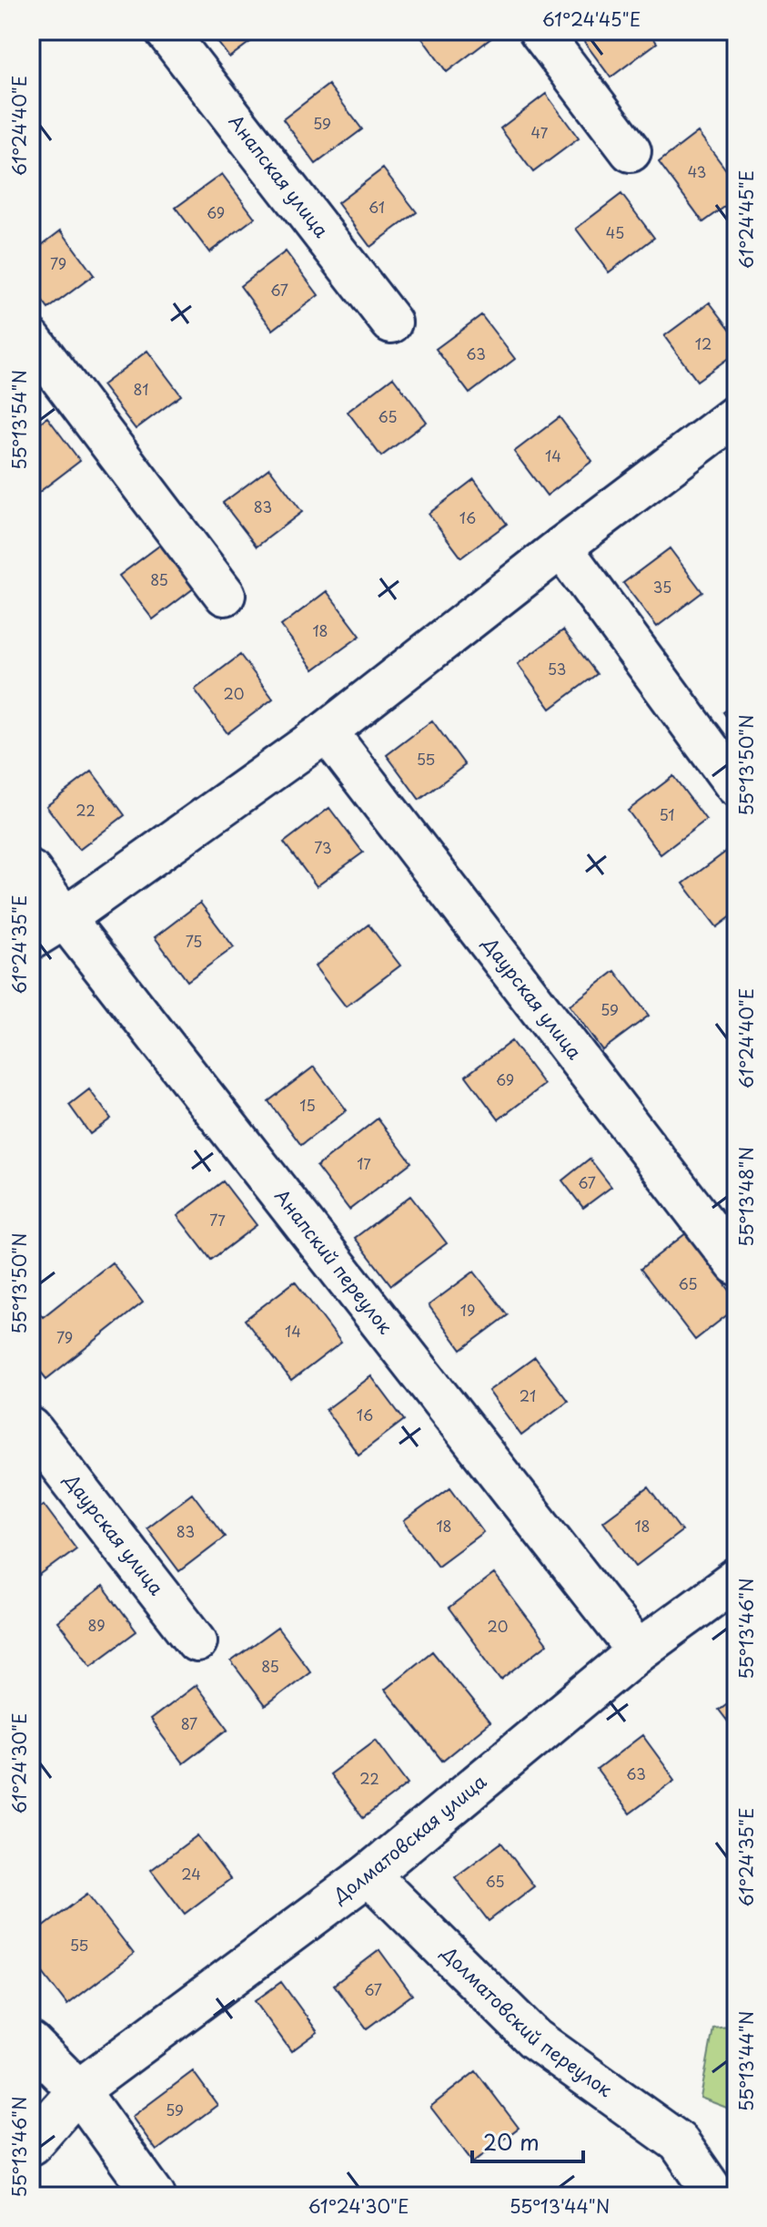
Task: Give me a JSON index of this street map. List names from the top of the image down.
{
  "streets": {
    "street": [
      "Анапская улица",
      "Даурская улица",
      "Анапский переулок",
      "Долматовская улица",
      "Долматовский переулок"
    ]
  },
  "crossings": [
    ["Анапский переулок", "Долматовская улица"],
    ["Долматовская улица", "Долматовский переулок"]
  ],
  "house_numbers": [
    "59",
    "47",
    "43",
    "61",
    "69",
    "45",
    "79",
    "67",
    "12",
    "63",
    "81",
    "65",
    "14",
    "83",
    "16",
    "85",
    "35",
    "18",
    "53",
    "20",
    "55",
    "22",
    "51",
    "73",
    "75",
    "59",
    "69",
    "15",
    "17",
    "67",
    "77",
    "65",
    "19",
    "14",
    "79",
    "21",
    "16",
    "18",
    "18",
    "83",
    "89",
    "20",
    "85",
    "87",
    "63",
    "22",
    "24",
    "65",
    "55",
    "67",
    "59"
  ],
  "scale_bar": "20 m",
  "coordinates": [
    "61°24'45\"E",
    "61°24'40\"E",
    "55°13'54\"N",
    "55°13'50\"N",
    "61°24'35\"E",
    "55°13'48\"N",
    "55°13'46\"N",
    "61°24'30\"E",
    "55°13'44\"N"
  ]
}
